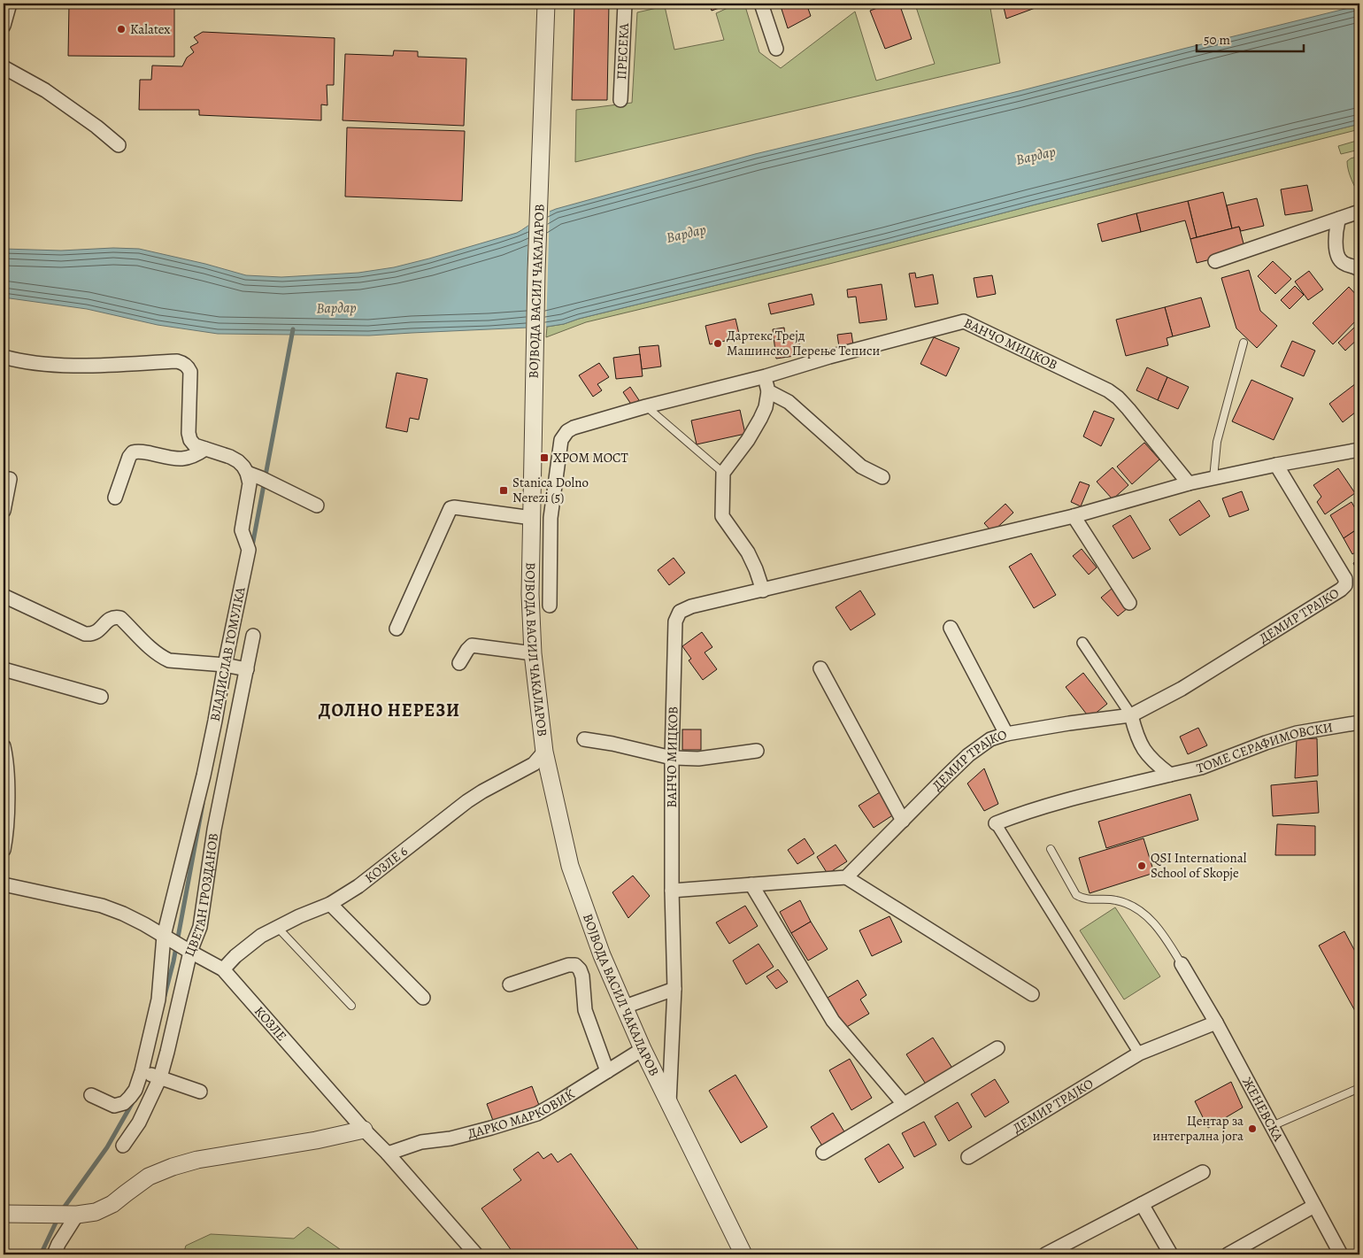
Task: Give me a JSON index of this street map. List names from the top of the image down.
{
  "streets": {
    "street": [
      "ПРЕСЕКА",
      "ВОЈВОДА ВАСИЛ ЧАКАЛАРОВ",
      "ВАНЧО МИЦКОВ",
      "ДЕМИР ТРАЈКО",
      "ВЛАДИСЛАВ ГОМУЛКА",
      "ТОМЕ СЕРАФИМОВСКИ",
      "КОЗЛЕ 6",
      "ЦВЕТАН ГРОЗДАНОВ",
      "КОЗЛЕ",
      "ЖЕНЕВСКА",
      "ДАРКО МАРКОВИЌ"
    ]
  },
  "crossings": [
    ["ВОЈВОДА ВАСИЛ ЧАКАЛАРОВ", "ВАНЧО МИЦКОВ"],
    ["ВОЈВОДА ВАСИЛ ЧАКАЛАРОВ", "КОЗЛЕ 6"],
    ["ВОЈВОДА ВАСИЛ ЧАКАЛАРОВ", "ДАРКО МАРКОВИЌ"],
    ["ВАНЧО МИЦКОВ", "ДЕМИР ТРАЈКО"],
    ["ДЕМИР ТРАЈКО", "ЖЕНЕВСКА"],
    ["ВЛАДИСЛАВ ГОМУЛКА", "КОЗЛЕ"],
    ["КОЗЛЕ 6", "КОЗЛЕ"],
    ["ЦВЕТАН ГРОЗДАНОВ", "КОЗЛЕ"],
    ["КОЗЛЕ", "ДАРКО МАРКОВИЌ"]
  ],
  "districts": ["ДОЛНО НЕРЕЗИ"],
  "water": ["Вардар"],
  "places": {
    "other": [
      "Kalatex",
      "Дартекс Трејд Машинско Перење Теписи",
      "QSI International School of Skopje",
      "Центар за интегрална јога"
    ],
    "transit": ["ХРОМ МОСТ", "Stanica Dolno Nerezi (5)"]
  },
  "scale_bar": "50 m"
}
